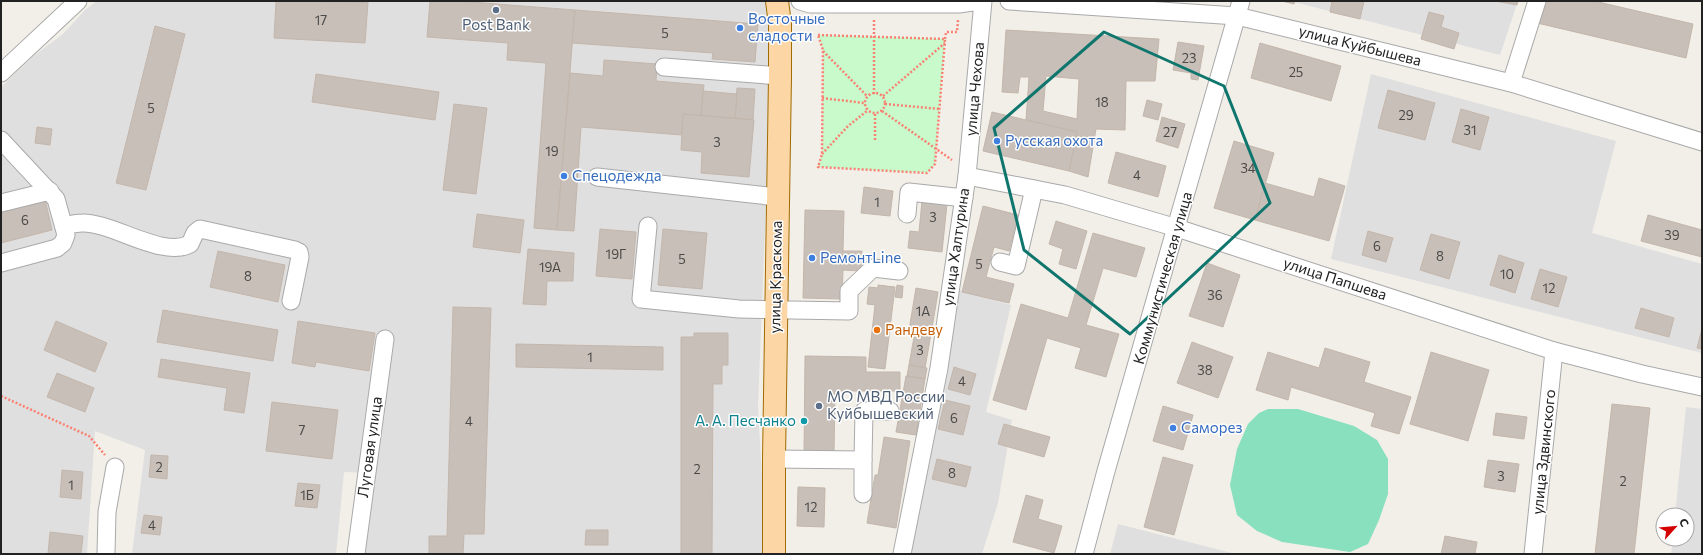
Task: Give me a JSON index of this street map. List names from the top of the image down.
{
  "streets": {
    "main road": ["улица Краскома"],
    "street": [
      "улица Куйбышева",
      "улица Чехова",
      "улица Халтурина",
      "Коммунистическая улица",
      "улица Папшева",
      "Луговая улица",
      "улица Здвинского"
    ]
  },
  "crossings": [
    ["улица Куйбышева", "Коммунистическая улица"],
    ["улица Чехова", "улица Халтурина"],
    ["улица Чехова", "улица Папшева"],
    ["улица Халтурина", "улица Папшева"],
    ["Коммунистическая улица", "улица Папшева"],
    ["улица Папшева", "улица Здвинского"]
  ],
  "places": [
    "Post Bank",
    "Восточные сладости",
    "Русская охота",
    "Спецодежда",
    "РемонтLine",
    "Рандеву",
    "МО МВД России Куйбышевский",
    "А. А. Песчанко",
    "Саморез"
  ],
  "house_numbers": [
    "17",
    "5",
    "23",
    "25",
    "18",
    "5",
    "29",
    "31",
    "27",
    "3",
    "19",
    "34",
    "4",
    "1",
    "3",
    "6",
    "39",
    "6",
    "19Г",
    "8",
    "5",
    "5",
    "19А",
    "10",
    "8",
    "12",
    "36",
    "1А",
    "3",
    "1",
    "38",
    "4",
    "6",
    "4",
    "7",
    "2",
    "2",
    "8",
    "3",
    "2",
    "1",
    "1Б",
    "12",
    "4"
  ],
  "north": "top right"
}
